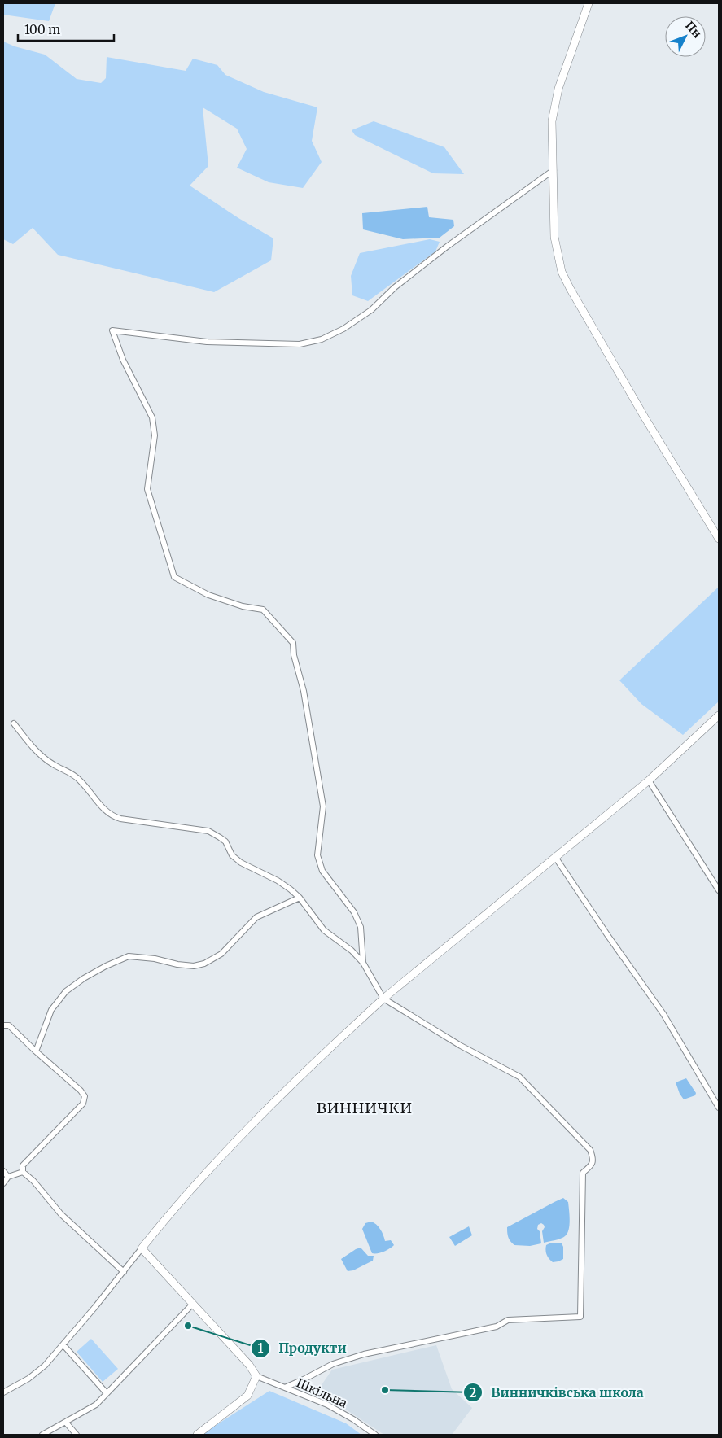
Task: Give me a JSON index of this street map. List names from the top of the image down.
{
  "streets": {
    "street": ["Шкільна"]
  },
  "districts": ["ВИННИЧКИ"],
  "places": ["Продукти", "Винничківська школа"],
  "scale_bar": "100 m",
  "north": "top right"
}
